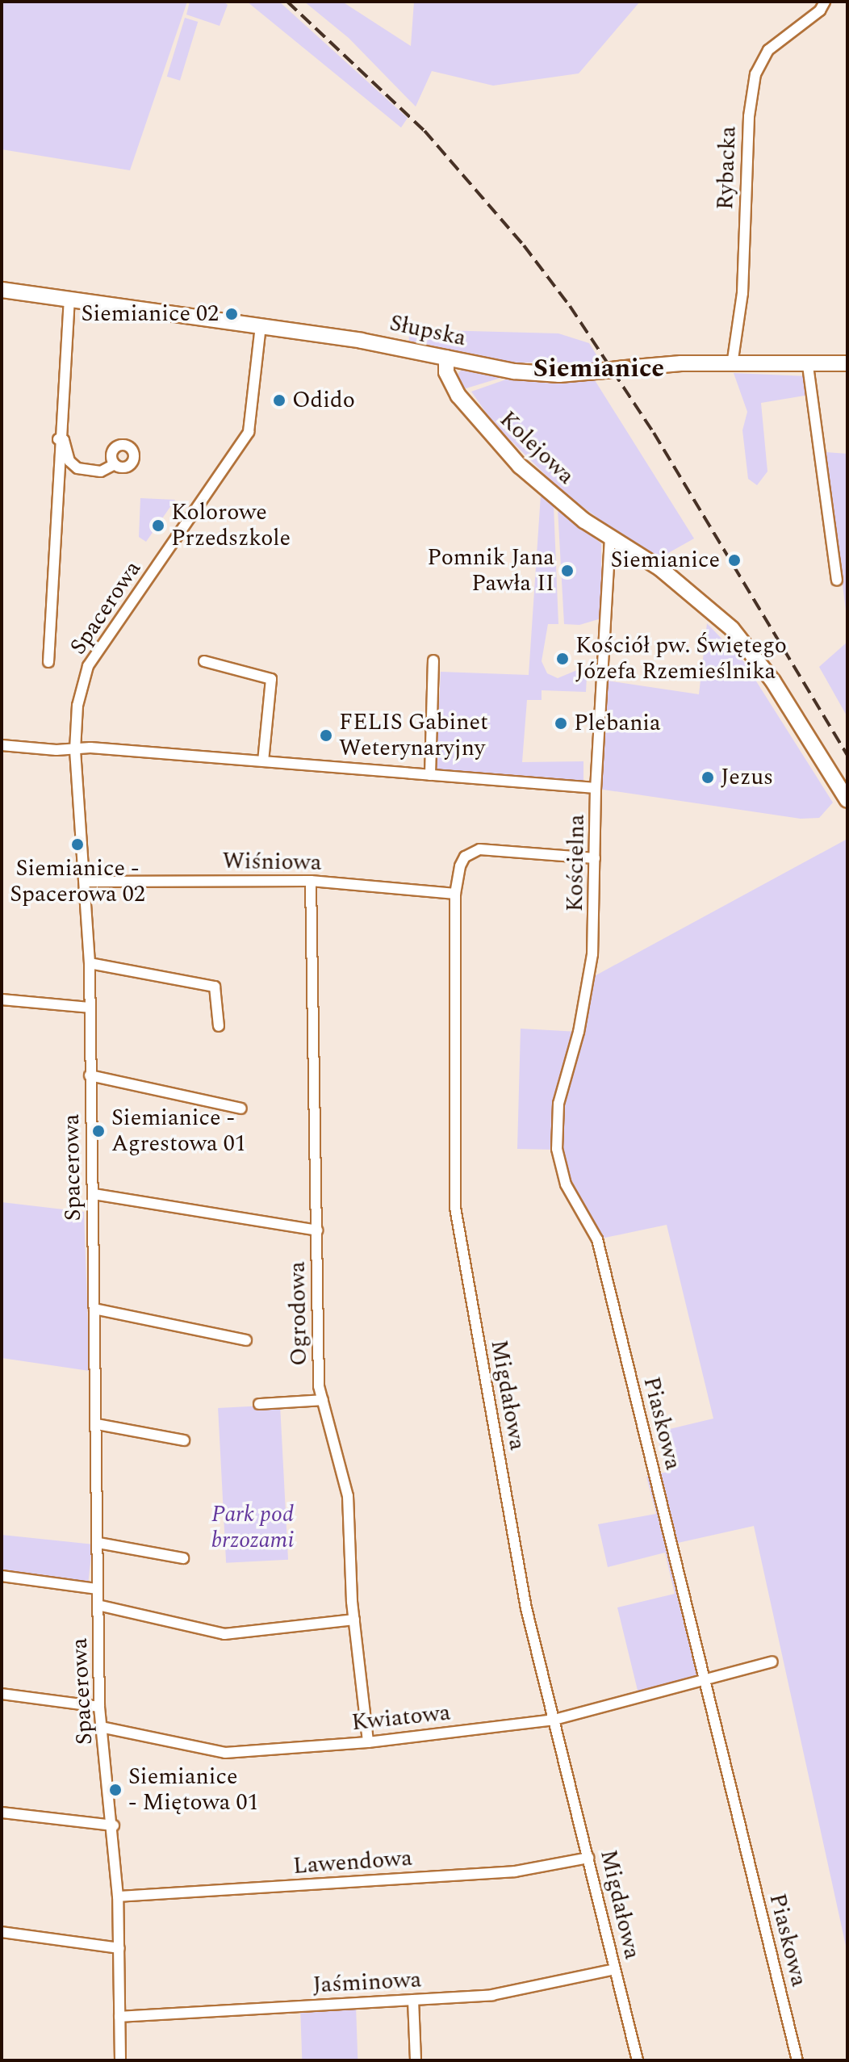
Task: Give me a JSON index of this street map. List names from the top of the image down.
{
  "streets": {
    "main road": ["Słupska", "Kolejowa"],
    "street": [
      "Rybacka",
      "Spacerowa",
      "Wiśniowa",
      "Kościelna",
      "Ogrodowa",
      "Migdałowa",
      "Piaskowa",
      "Kwiatowa",
      "Lawendowa",
      "Jaśminowa"
    ]
  },
  "crossings": [
    ["Rybacka", "Słupska"],
    ["Słupska", "Kolejowa"],
    ["Słupska", "Spacerowa"],
    ["Kolejowa", "Kościelna"],
    ["Spacerowa", "Wiśniowa"],
    ["Spacerowa", "Kwiatowa"],
    ["Spacerowa", "Lawendowa"],
    ["Spacerowa", "Jaśminowa"],
    ["Wiśniowa", "Ogrodowa"],
    ["Wiśniowa", "Migdałowa"],
    ["Kościelna", "Migdałowa"],
    ["Kościelna", "Piaskowa"],
    ["Ogrodowa", "Kwiatowa"],
    ["Migdałowa", "Kwiatowa"],
    ["Migdałowa", "Lawendowa"],
    ["Migdałowa", "Jaśminowa"],
    ["Piaskowa", "Kwiatowa"]
  ],
  "districts": ["Siemianice"],
  "parks": ["Park pod brzozami"],
  "places": [
    "Siemianice 02",
    "Odido",
    "Kolorowe Przedszkole",
    "Siemianice",
    "Pomnik Jana Pawła II",
    "Kościół pw. Świętego Józefa Rzemieślnika",
    "Plebania",
    "FELIS Gabinet Weterynaryjny",
    "Jezus",
    "Siemianice - Spacerowa 02",
    "Siemianice - Agrestowa 01",
    "Siemianice - Miętowa 01"
  ]
}
